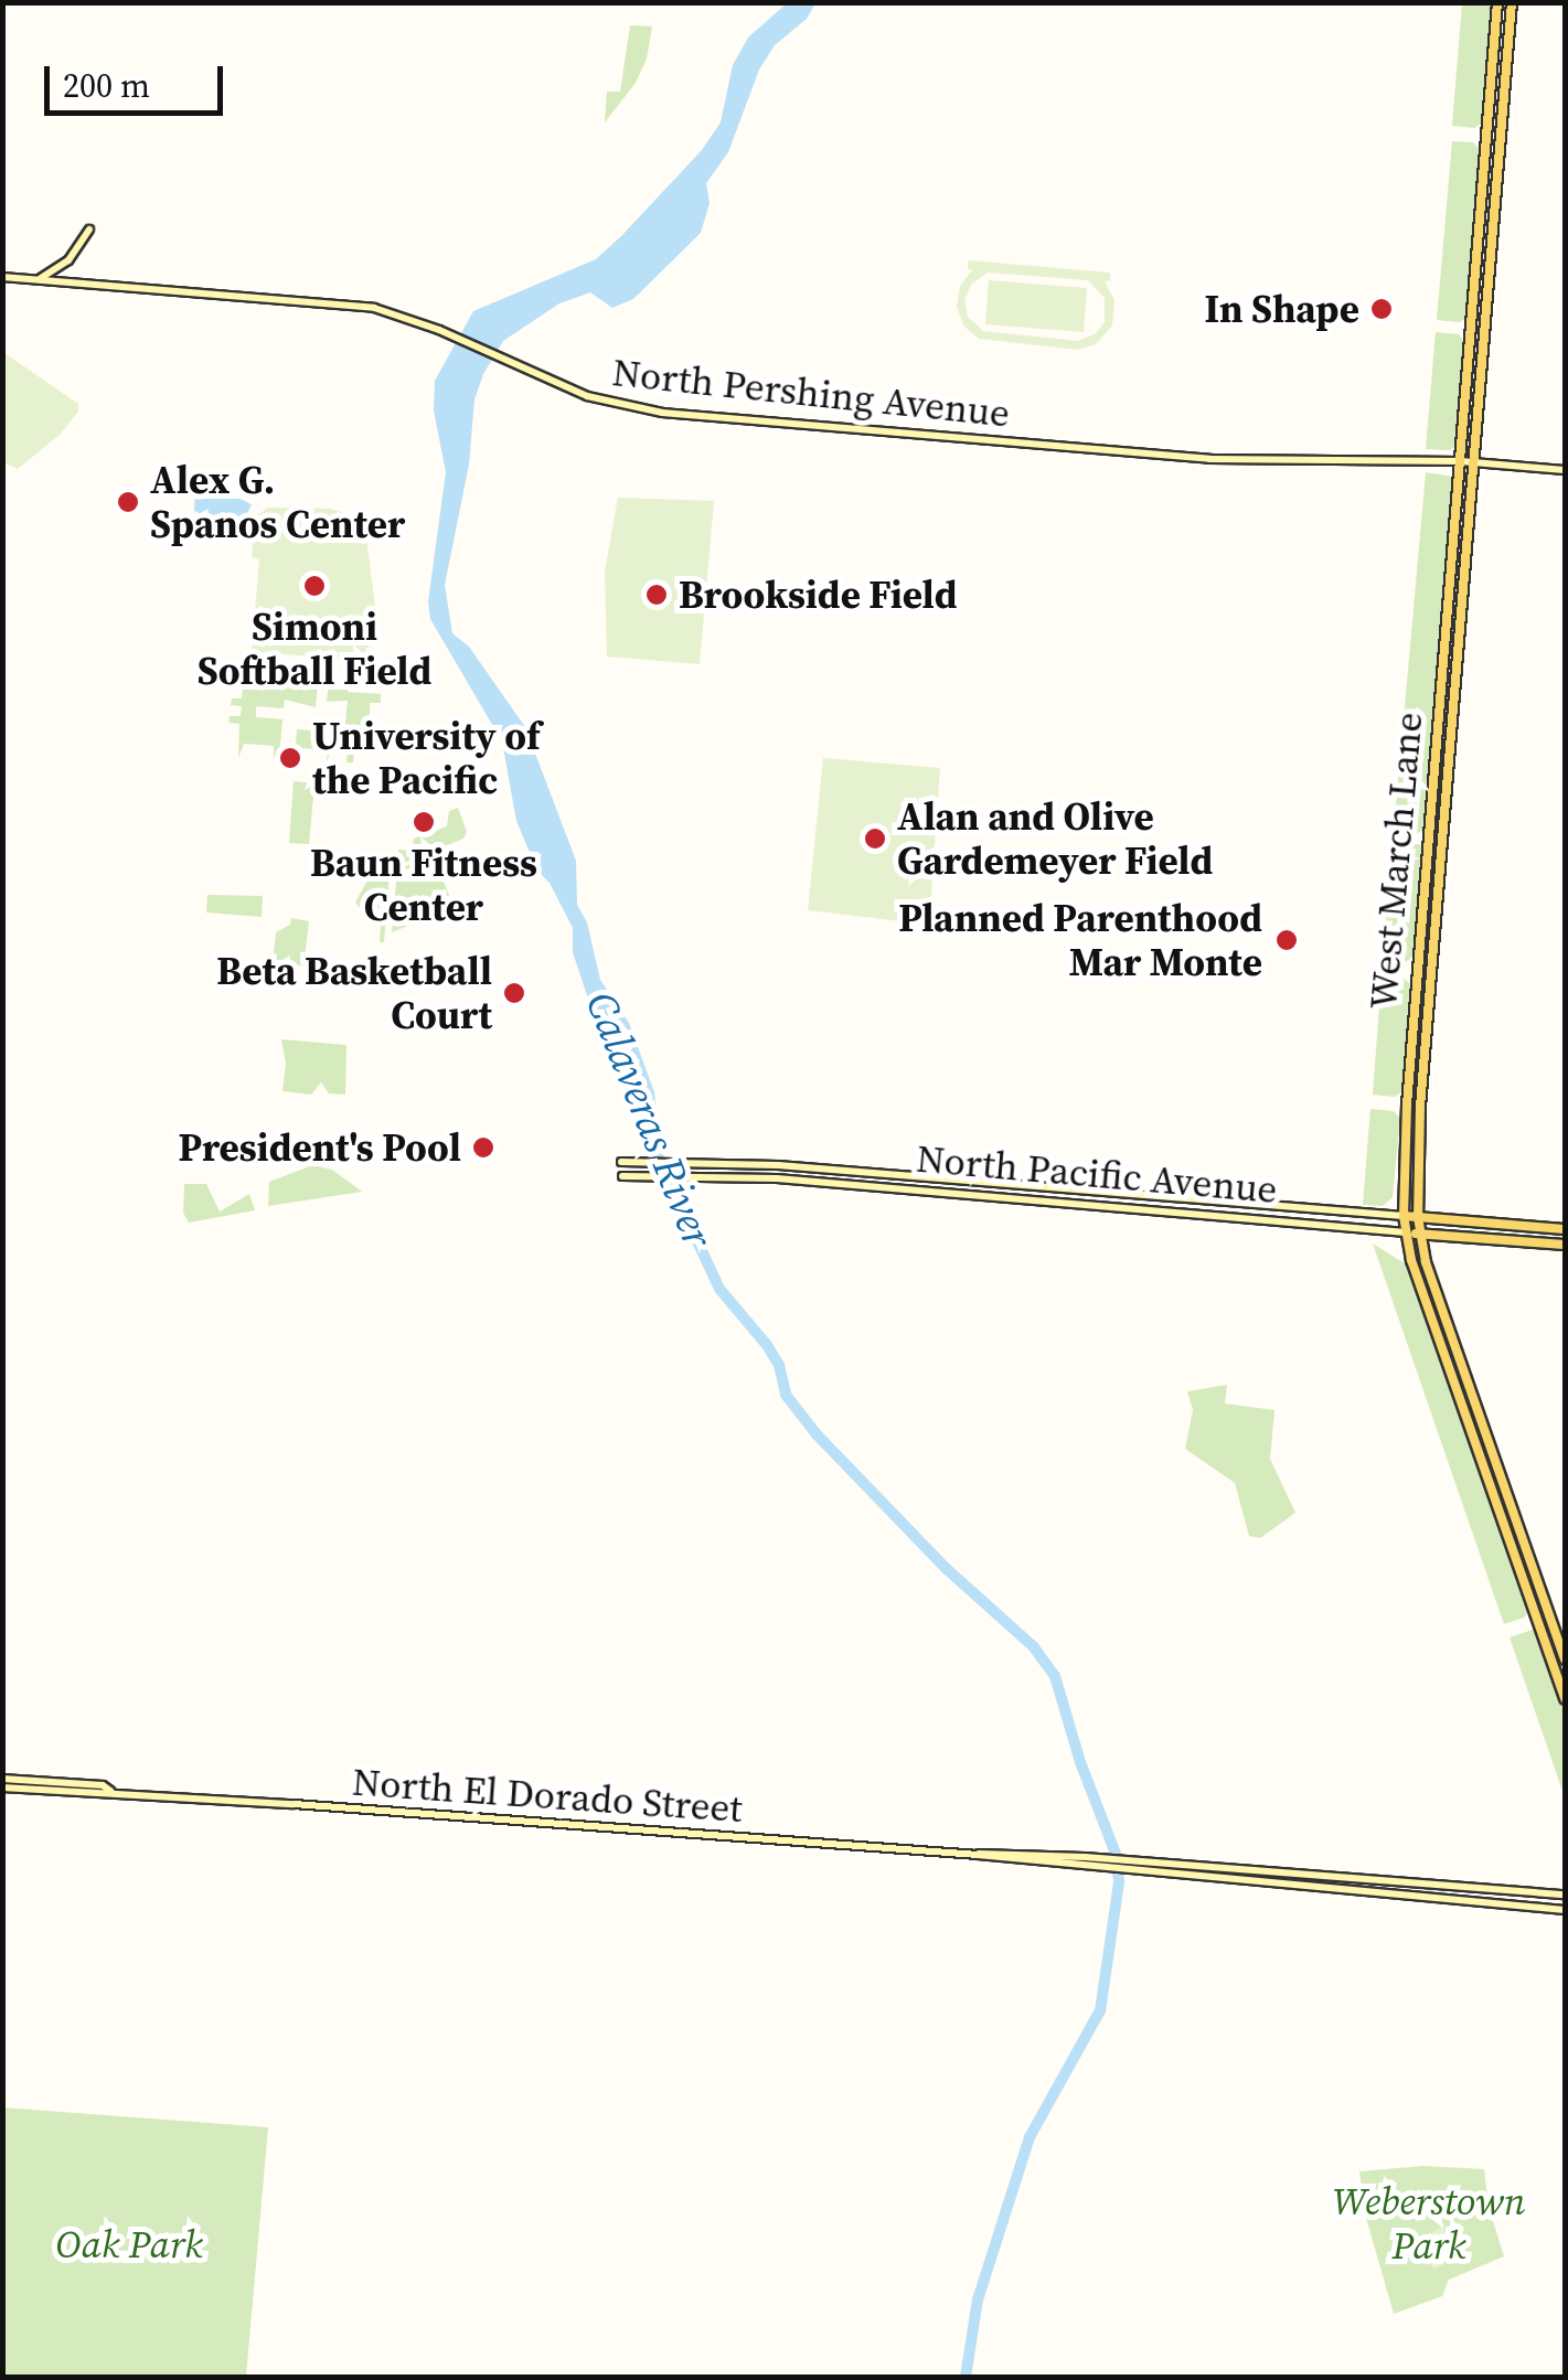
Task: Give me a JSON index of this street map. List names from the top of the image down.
{
  "streets": {
    "main road": [
      "North Pershing Avenue",
      "West March Lane",
      "North Pacific Avenue",
      "North El Dorado Street"
    ]
  },
  "crossings": [
    ["North Pershing Avenue", "West March Lane"],
    ["West March Lane", "North Pacific Avenue"]
  ],
  "water": ["Calaveras River"],
  "parks": ["Weberstown Park", "Oak Park"],
  "places": [
    "In Shape",
    "Alex G. Spanos Center",
    "Simoni Softball Field",
    "Brookside Field",
    "University of the Pacific",
    "Baun Fitness Center",
    "Alan and Olive Gardemeyer Field",
    "Planned Parenthood Mar Monte",
    "Beta Basketball Court",
    "President's Pool"
  ],
  "scale_bar": "200 m"
}
